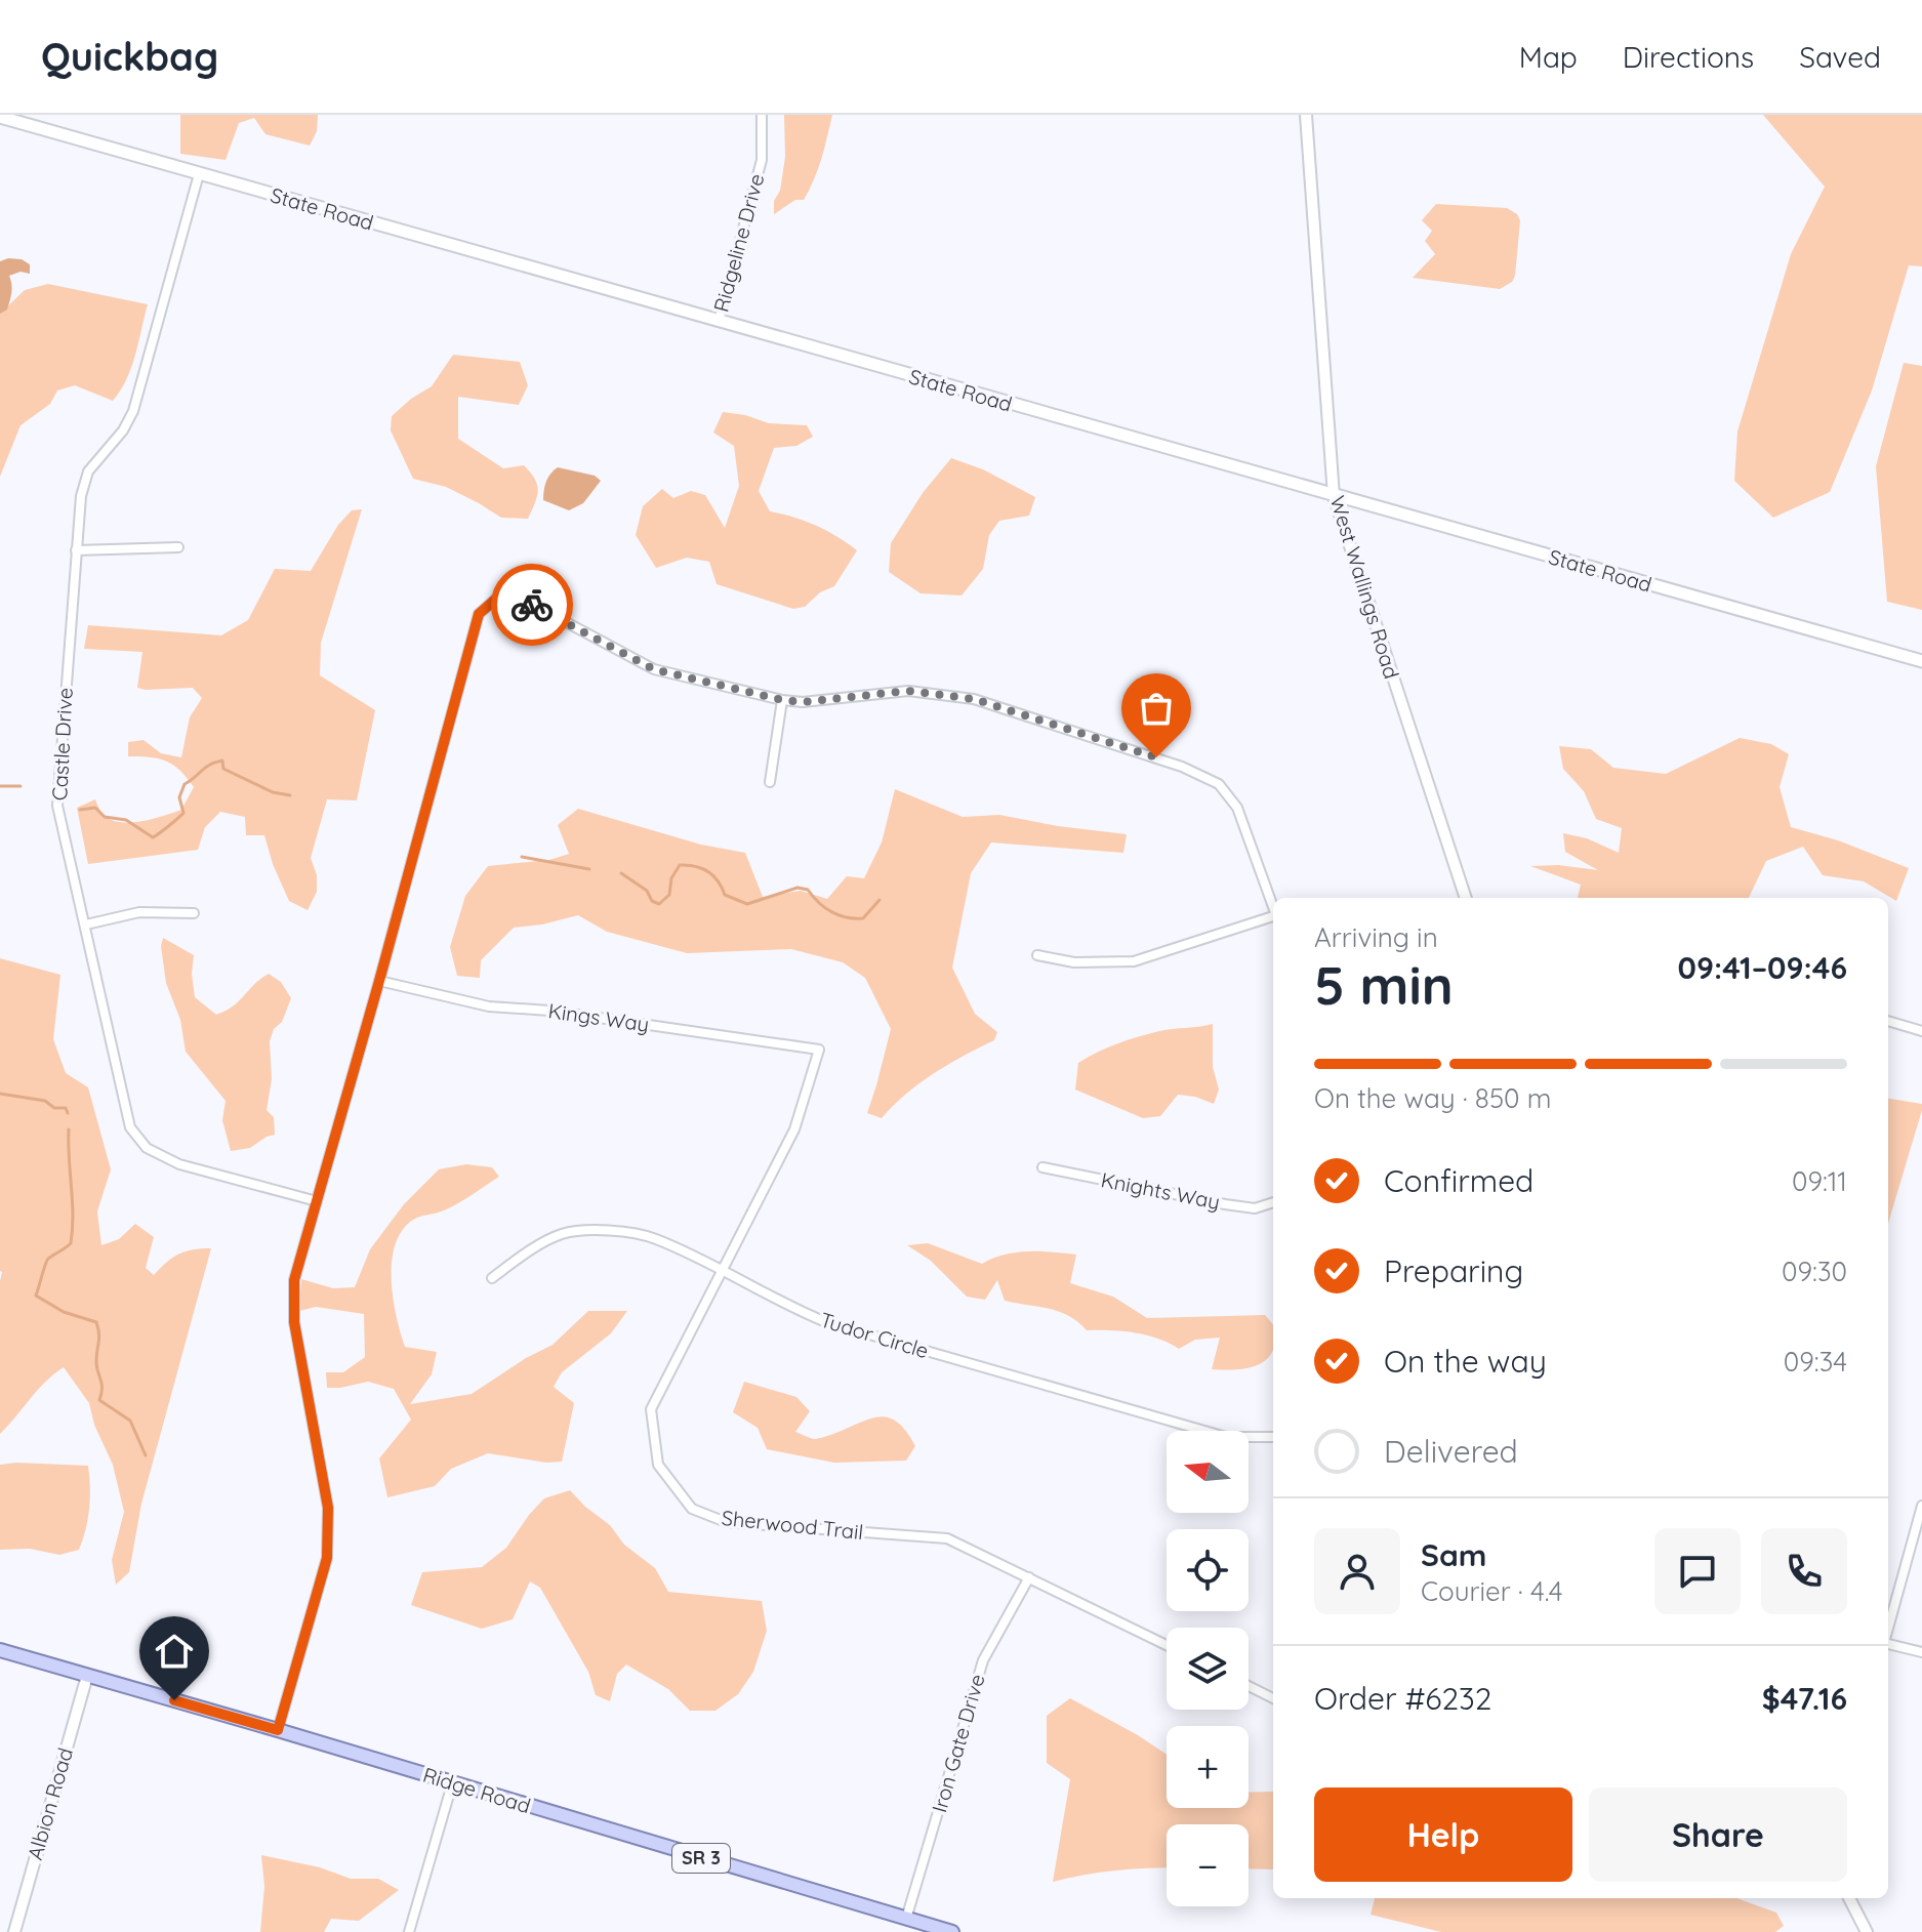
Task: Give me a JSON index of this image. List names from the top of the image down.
{
  "streets": {
    "main road": ["State Road", "Ridge Road", "SR 3"],
    "street": [
      "Ridgeline Drive",
      "West Wallings Road",
      "Castle Drive",
      "Kings Way",
      "Knights Way",
      "Tudor Circle",
      "Sherwood Trail",
      "Iron Gate Drive",
      "Albion Road"
    ]
  },
  "crossings": [
    ["State Road", "Ridgeline Drive"],
    ["State Road", "West Wallings Road"],
    ["State Road", "Castle Drive"],
    ["Kings Way", "Sherwood Trail"],
    ["Tudor Circle", "Sherwood Trail"],
    ["Sherwood Trail", "Iron Gate Drive"],
    ["Iron Gate Drive", "Ridge Road"],
    ["Ridge Road", "Albion Road"]
  ],
  "north": "left",
  "page": {
    "header": "Quickbag",
    "nav": ["Map", "Directions", "Saved"],
    "heading": ["5 min", "Arriving in", "09:41–09:46"],
    "panel": [
      "Sam",
      "Courier · 4.4",
      "Order #6232",
      "$47.16"
    ],
    "bar": "On the way · 850 m",
    "list": [
      ["Confirmed", "09:11"],
      ["Preparing", "09:30"],
      ["On the way", "09:34"],
      "Delivered"
    ],
    "map_buttons": ["+", "−"],
    "buttons": ["Help", "Share"]
  }
}
